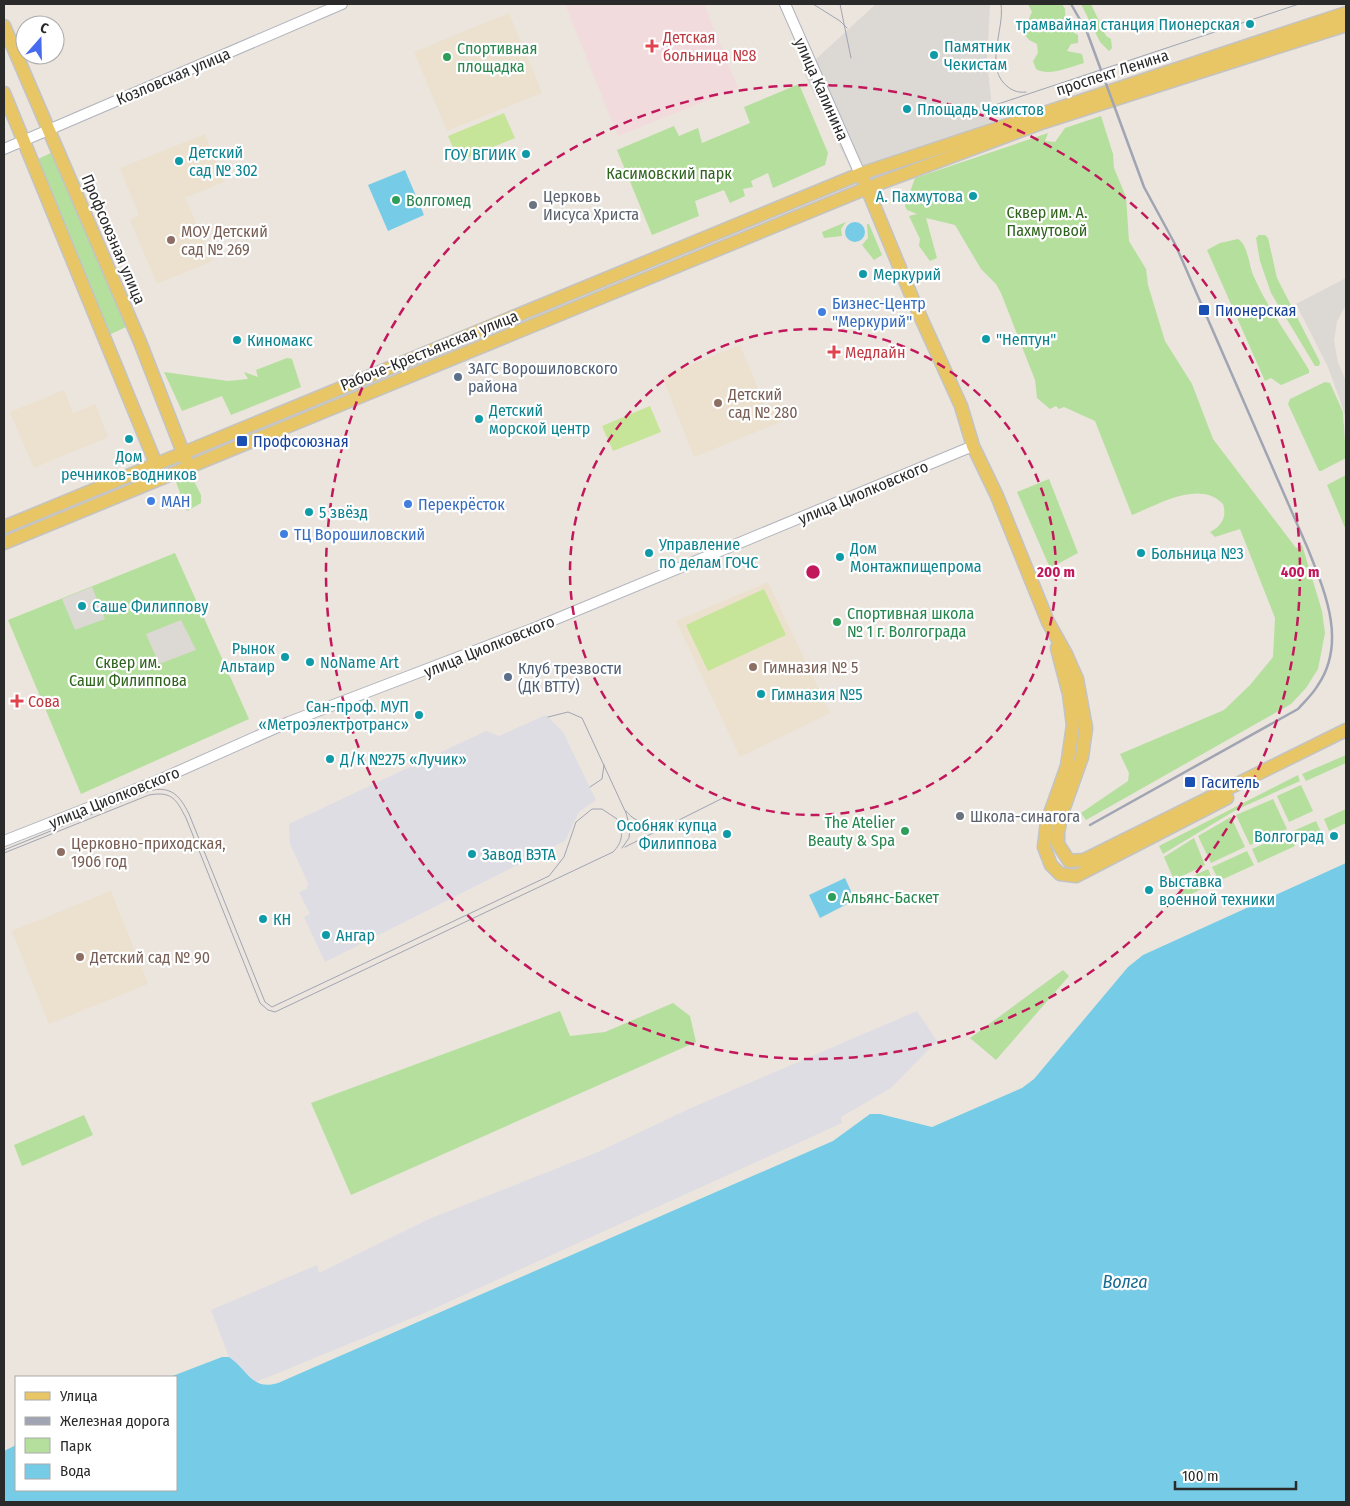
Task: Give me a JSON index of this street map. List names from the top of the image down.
{
  "streets": {
    "main road": ["проспект Ленина", "Профсоюзная улица", "Рабоче-Крестьянская улица"],
    "street": ["Козловская улица", "улица Калинина", "улица Циолковского"]
  },
  "crossings": [
    ["проспект Ленина", "улица Калинина"],
    ["проспект Ленина", "Рабоче-Крестьянская улица"],
    ["Козловская улица", "Профсоюзная улица"],
    ["улица Калинина", "Рабоче-Крестьянская улица"],
    ["Профсоюзная улица", "Рабоче-Крестьянская улица"]
  ],
  "water": ["Волга"],
  "parks": ["Касимовский парк", "Сквер им. А. Пахмутовой", "Сквер им. Саши Филиппова"],
  "places": {
    "other": [
      "трамвайная станция Пионерская",
      "Памятник Чекистам",
      "Спортивная площадка",
      "Площадь Чекистов",
      "ГОУ ВГИИК",
      "Детский сад № 302",
      "А. Пахмутова",
      "Волгомед",
      "Церковь Иисуса Христа",
      "МОУ Детский сад № 269",
      "Меркурий",
      "Бизнес-Центр \"Меркурий\"",
      "\"Нептун\"",
      "Киномакс",
      "ЗАГС Ворошиловского района",
      "Детский сад № 280",
      "Детский морской центр",
      "Дом речников-водников",
      "МАН",
      "Перекрёсток",
      "5 звёзд",
      "ТЦ Ворошиловский",
      "Управление по делам ГОЧС",
      "Больница №3",
      "Дом Монтажпищепрома",
      "Саше Филиппову",
      "Спортивная школа № 1 г. Волгограда",
      "Рынок Альтаир",
      "NoName Art",
      "Гимназия № 5",
      "Клуб трезвости (ДК ВТТУ)",
      "Гимназия №5",
      "Сан-проф. МУП «Метроэлектротранс»",
      "Д/К №275 «Лучик»",
      "Школа-синагога",
      "The Atelier Beauty & Spa",
      "Особняк купца Филиппова",
      "Волгоград",
      "Церковно-приходская, 1906 год",
      "Завод ВЭТА",
      "Выставка военной техники",
      "Альянс-Баскет",
      "КН",
      "Ангар",
      "Детский сад № 90"
    ],
    "health": ["Детская больница №8", "Медлайн", "Сова"],
    "transit": ["Пионерская", "Профсоюзная", "Гаситель"]
  },
  "legend": [
    "Улица",
    "Железная дорога",
    "Парк",
    "Вода"
  ],
  "scale_bar": "100 m",
  "north": "top",
  "rings": ["200 m", "400 m"]
}
